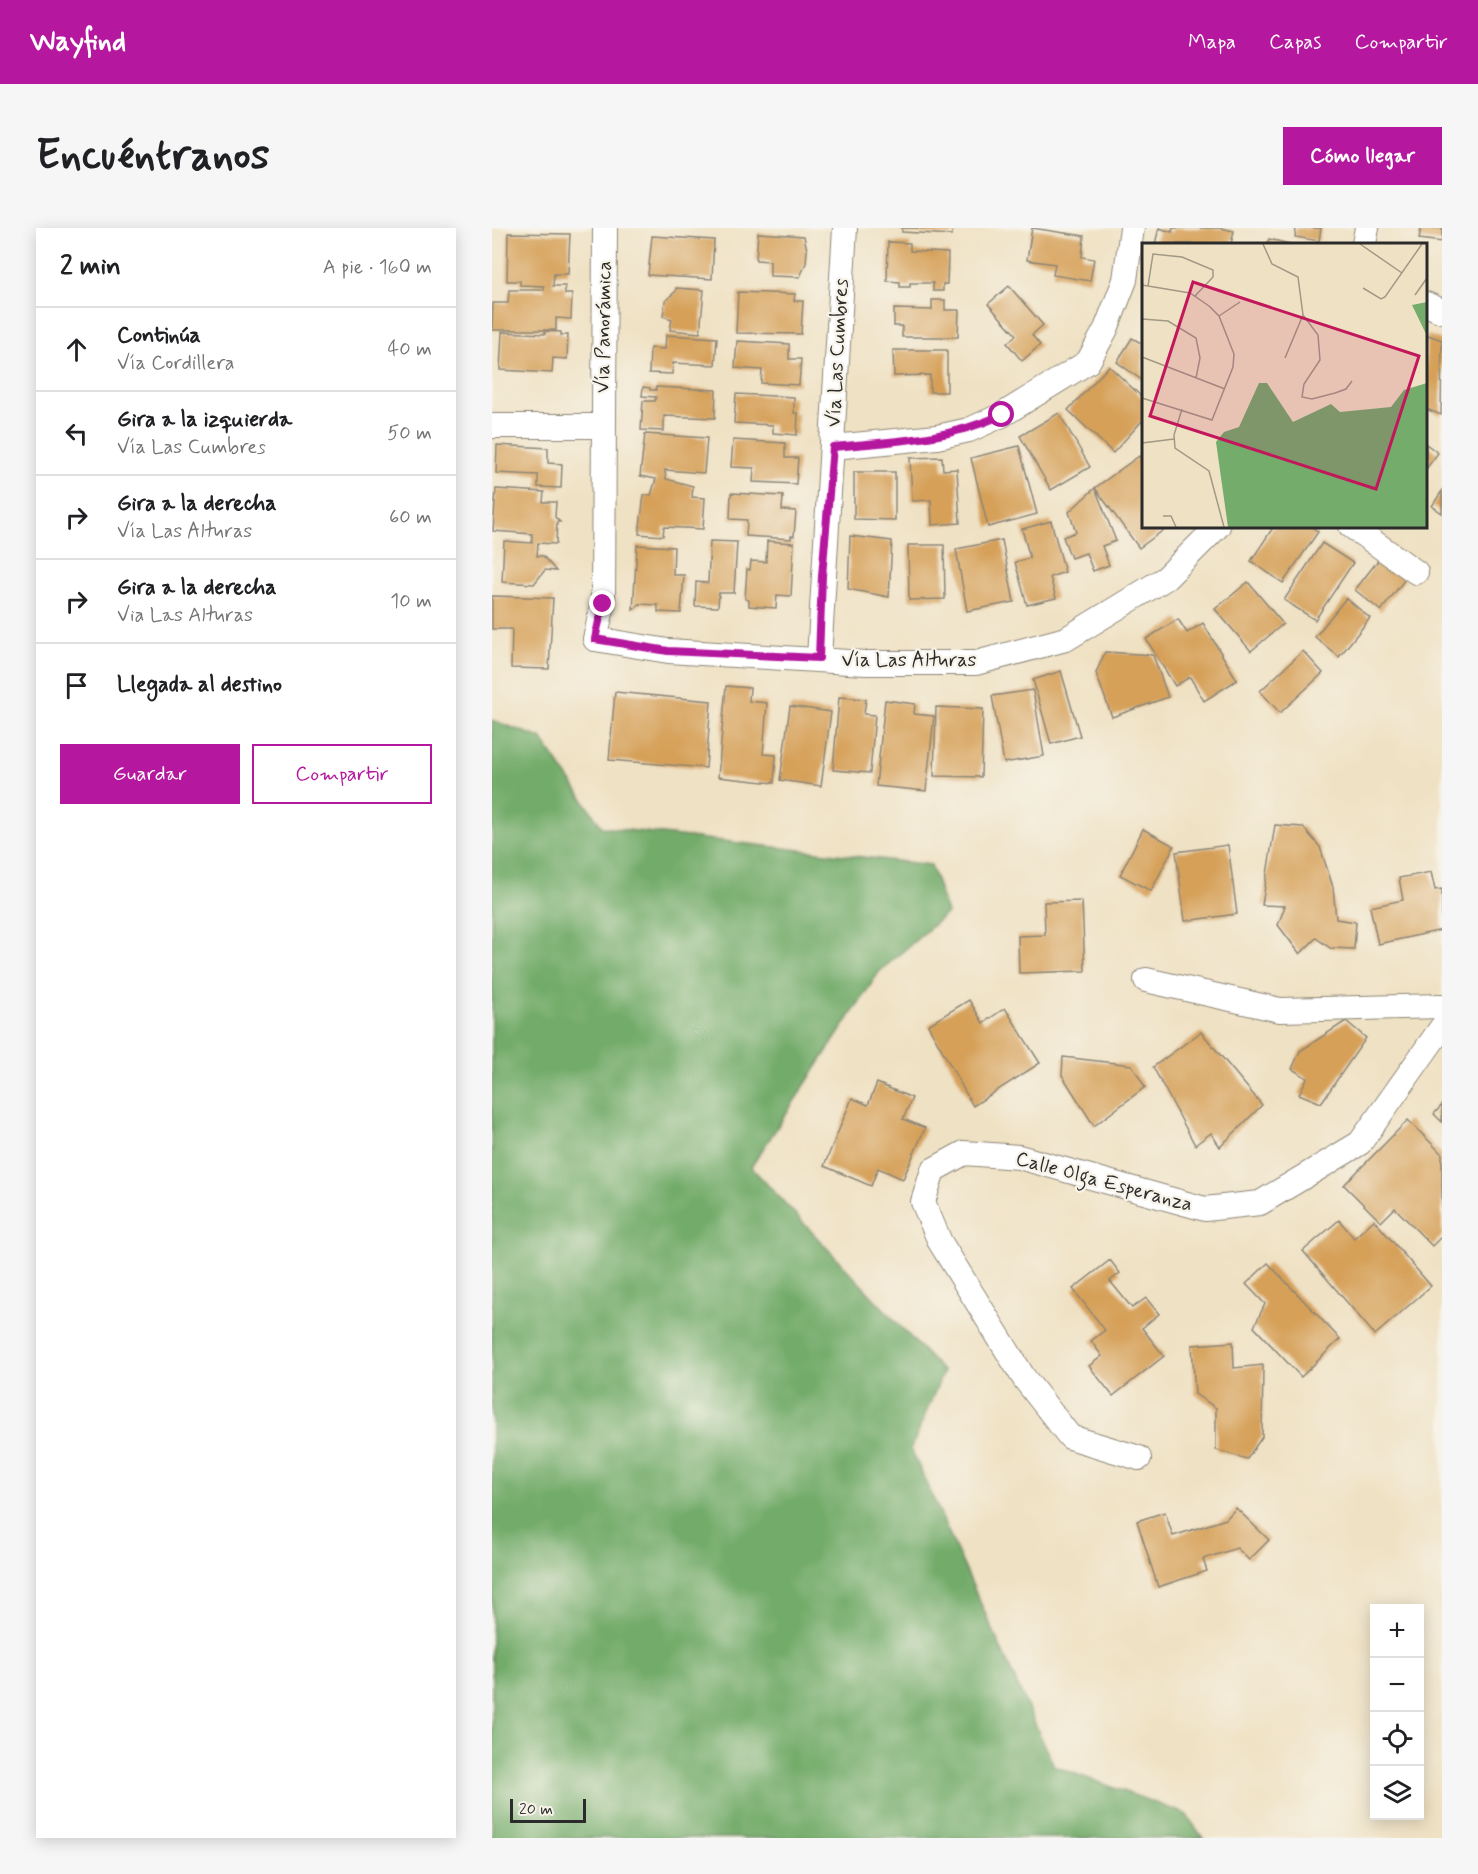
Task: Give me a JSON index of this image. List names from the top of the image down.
{
  "streets": {
    "street": [
      "Vía Panorámica",
      "Vía Las Cumbres",
      "Vía Las Alturas",
      "Calle Olga Esperanza"
    ]
  },
  "crossings": [
    ["Vía Panorámica", "Vía Las Alturas"],
    ["Vía Las Cumbres", "Vía Las Alturas"]
  ],
  "scale_bar": "20 m",
  "page": {
    "header": "Wayfind",
    "nav": ["Mapa", "Capas", "Compartir"],
    "buttons": [
      "Cómo llegar",
      ["Guardar", "Compartir"]
    ],
    "title": "Encuéntranos",
    "heading": ["2 min", "A pie · 160 m"],
    "list": [
      ["Continúa", "Vía Cordillera", "40 m"],
      ["Gira a la izquierda", "Vía Las Cumbres", "50 m"],
      ["Gira a la derecha", "Vía Las Alturas", "60 m"],
      ["Gira a la derecha", "Via Las Alturas", "10 m"],
      "Llegada al destino"
    ],
    "map_buttons": ["+", "−"],
    "scale": "20 m"
  }
}
